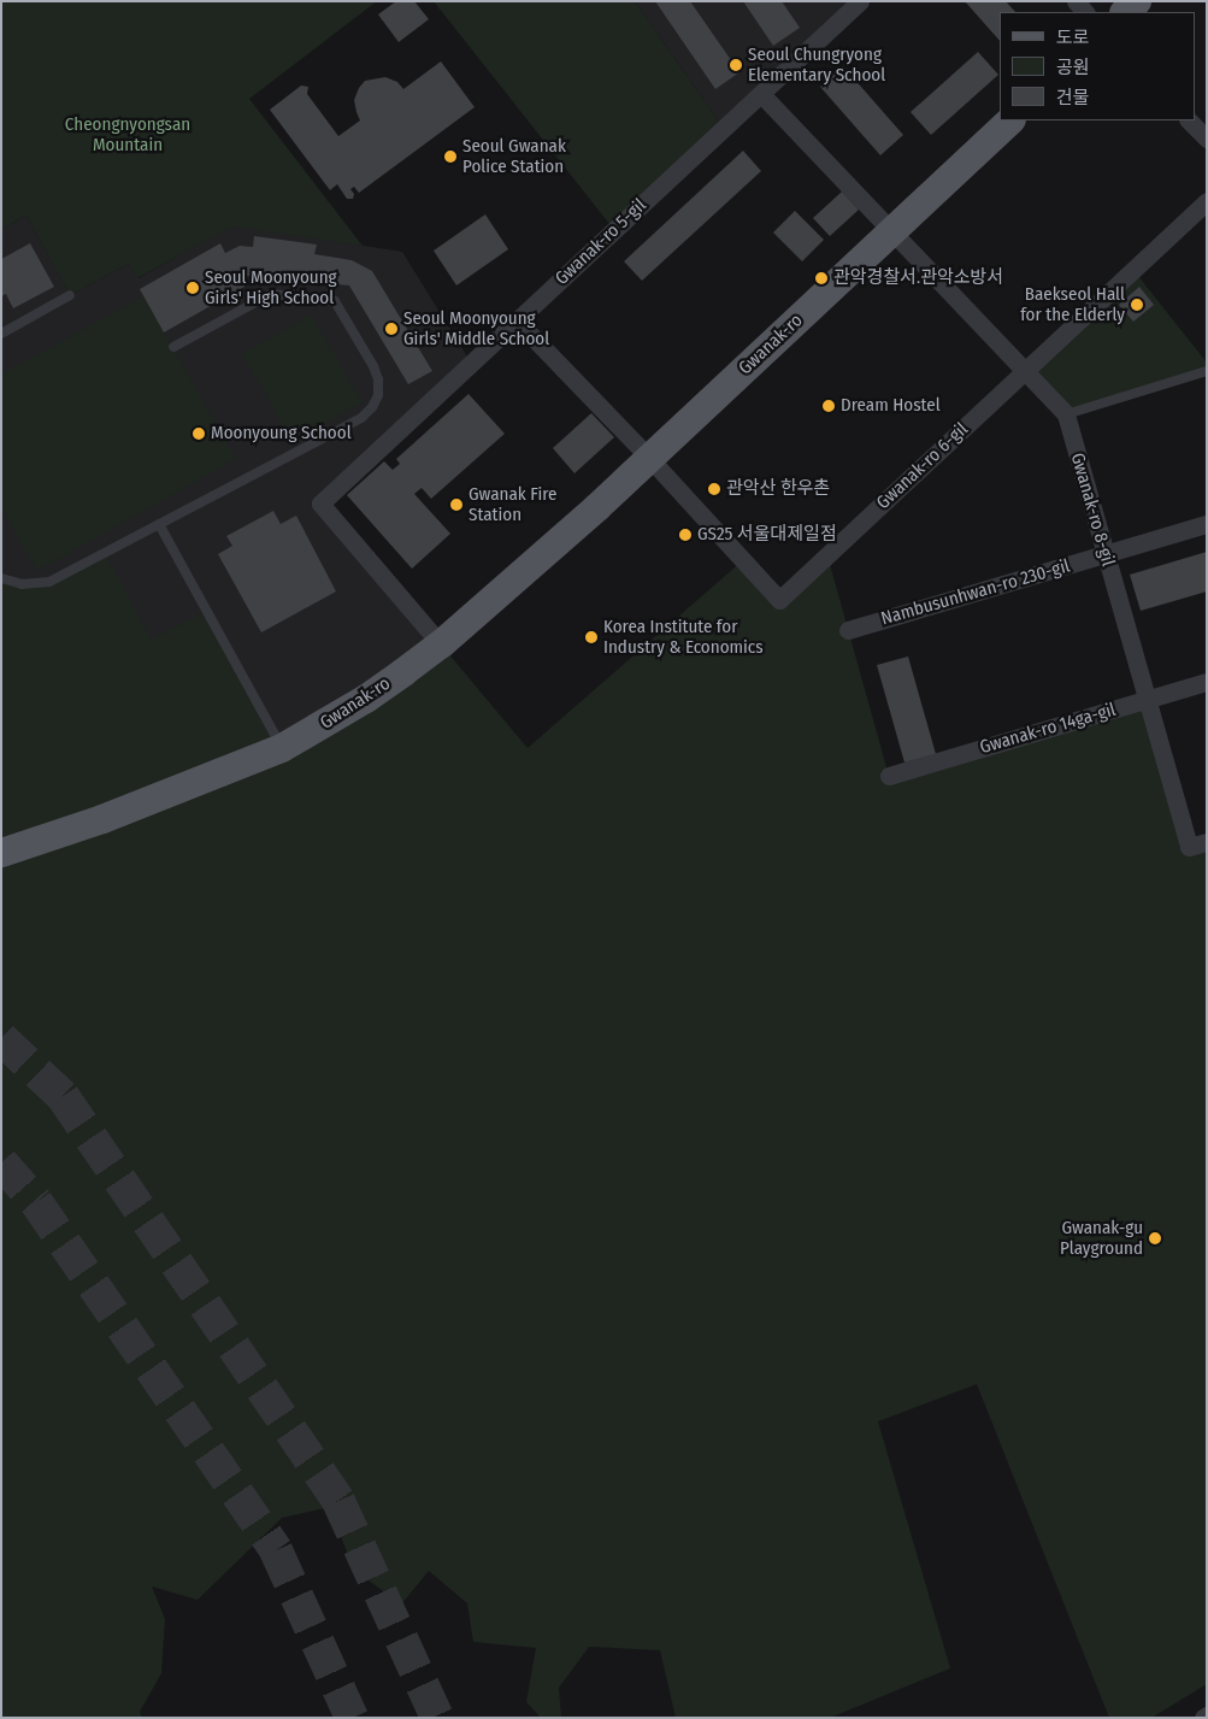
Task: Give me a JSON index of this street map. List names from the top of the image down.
{
  "streets": {
    "main road": ["Gwanak-ro"],
    "street": [
      "Gwanak-ro 5-gil",
      "Gwanak-ro 6-gil",
      "Gwanak-ro 8-gil",
      "Nambusunhwan-ro 230-gil",
      "Gwanak-ro 14ga-gil"
    ]
  },
  "crossings": [
    ["Gwanak-ro 5-gil", "Gwanak-ro"],
    ["Gwanak-ro", "Gwanak-ro 6-gil"],
    ["Gwanak-ro", "Gwanak-ro 8-gil"],
    ["Gwanak-ro 6-gil", "Gwanak-ro 8-gil"],
    ["Gwanak-ro 8-gil", "Nambusunhwan-ro 230-gil"],
    ["Gwanak-ro 8-gil", "Gwanak-ro 14ga-gil"]
  ],
  "parks": ["Cheongnyongsan Mountain"],
  "places": [
    "Seoul Chungryong Elementary School",
    "Seoul Gwanak Police Station",
    "관악경찰서.관악소방서",
    "Seoul Moonyoung Girls' High School",
    "Baekseol Hall for the Elderly",
    "Seoul Moonyoung Girls' Middle School",
    "Dream Hostel",
    "Moonyoung School",
    "관악산 한우촌",
    "Gwanak Fire Station",
    "GS25 서울대제일점",
    "Korea Institute for Industry & Economics",
    "Gwanak-gu Playground"
  ],
  "legend": ["도로", "공원", "건물"]
}
